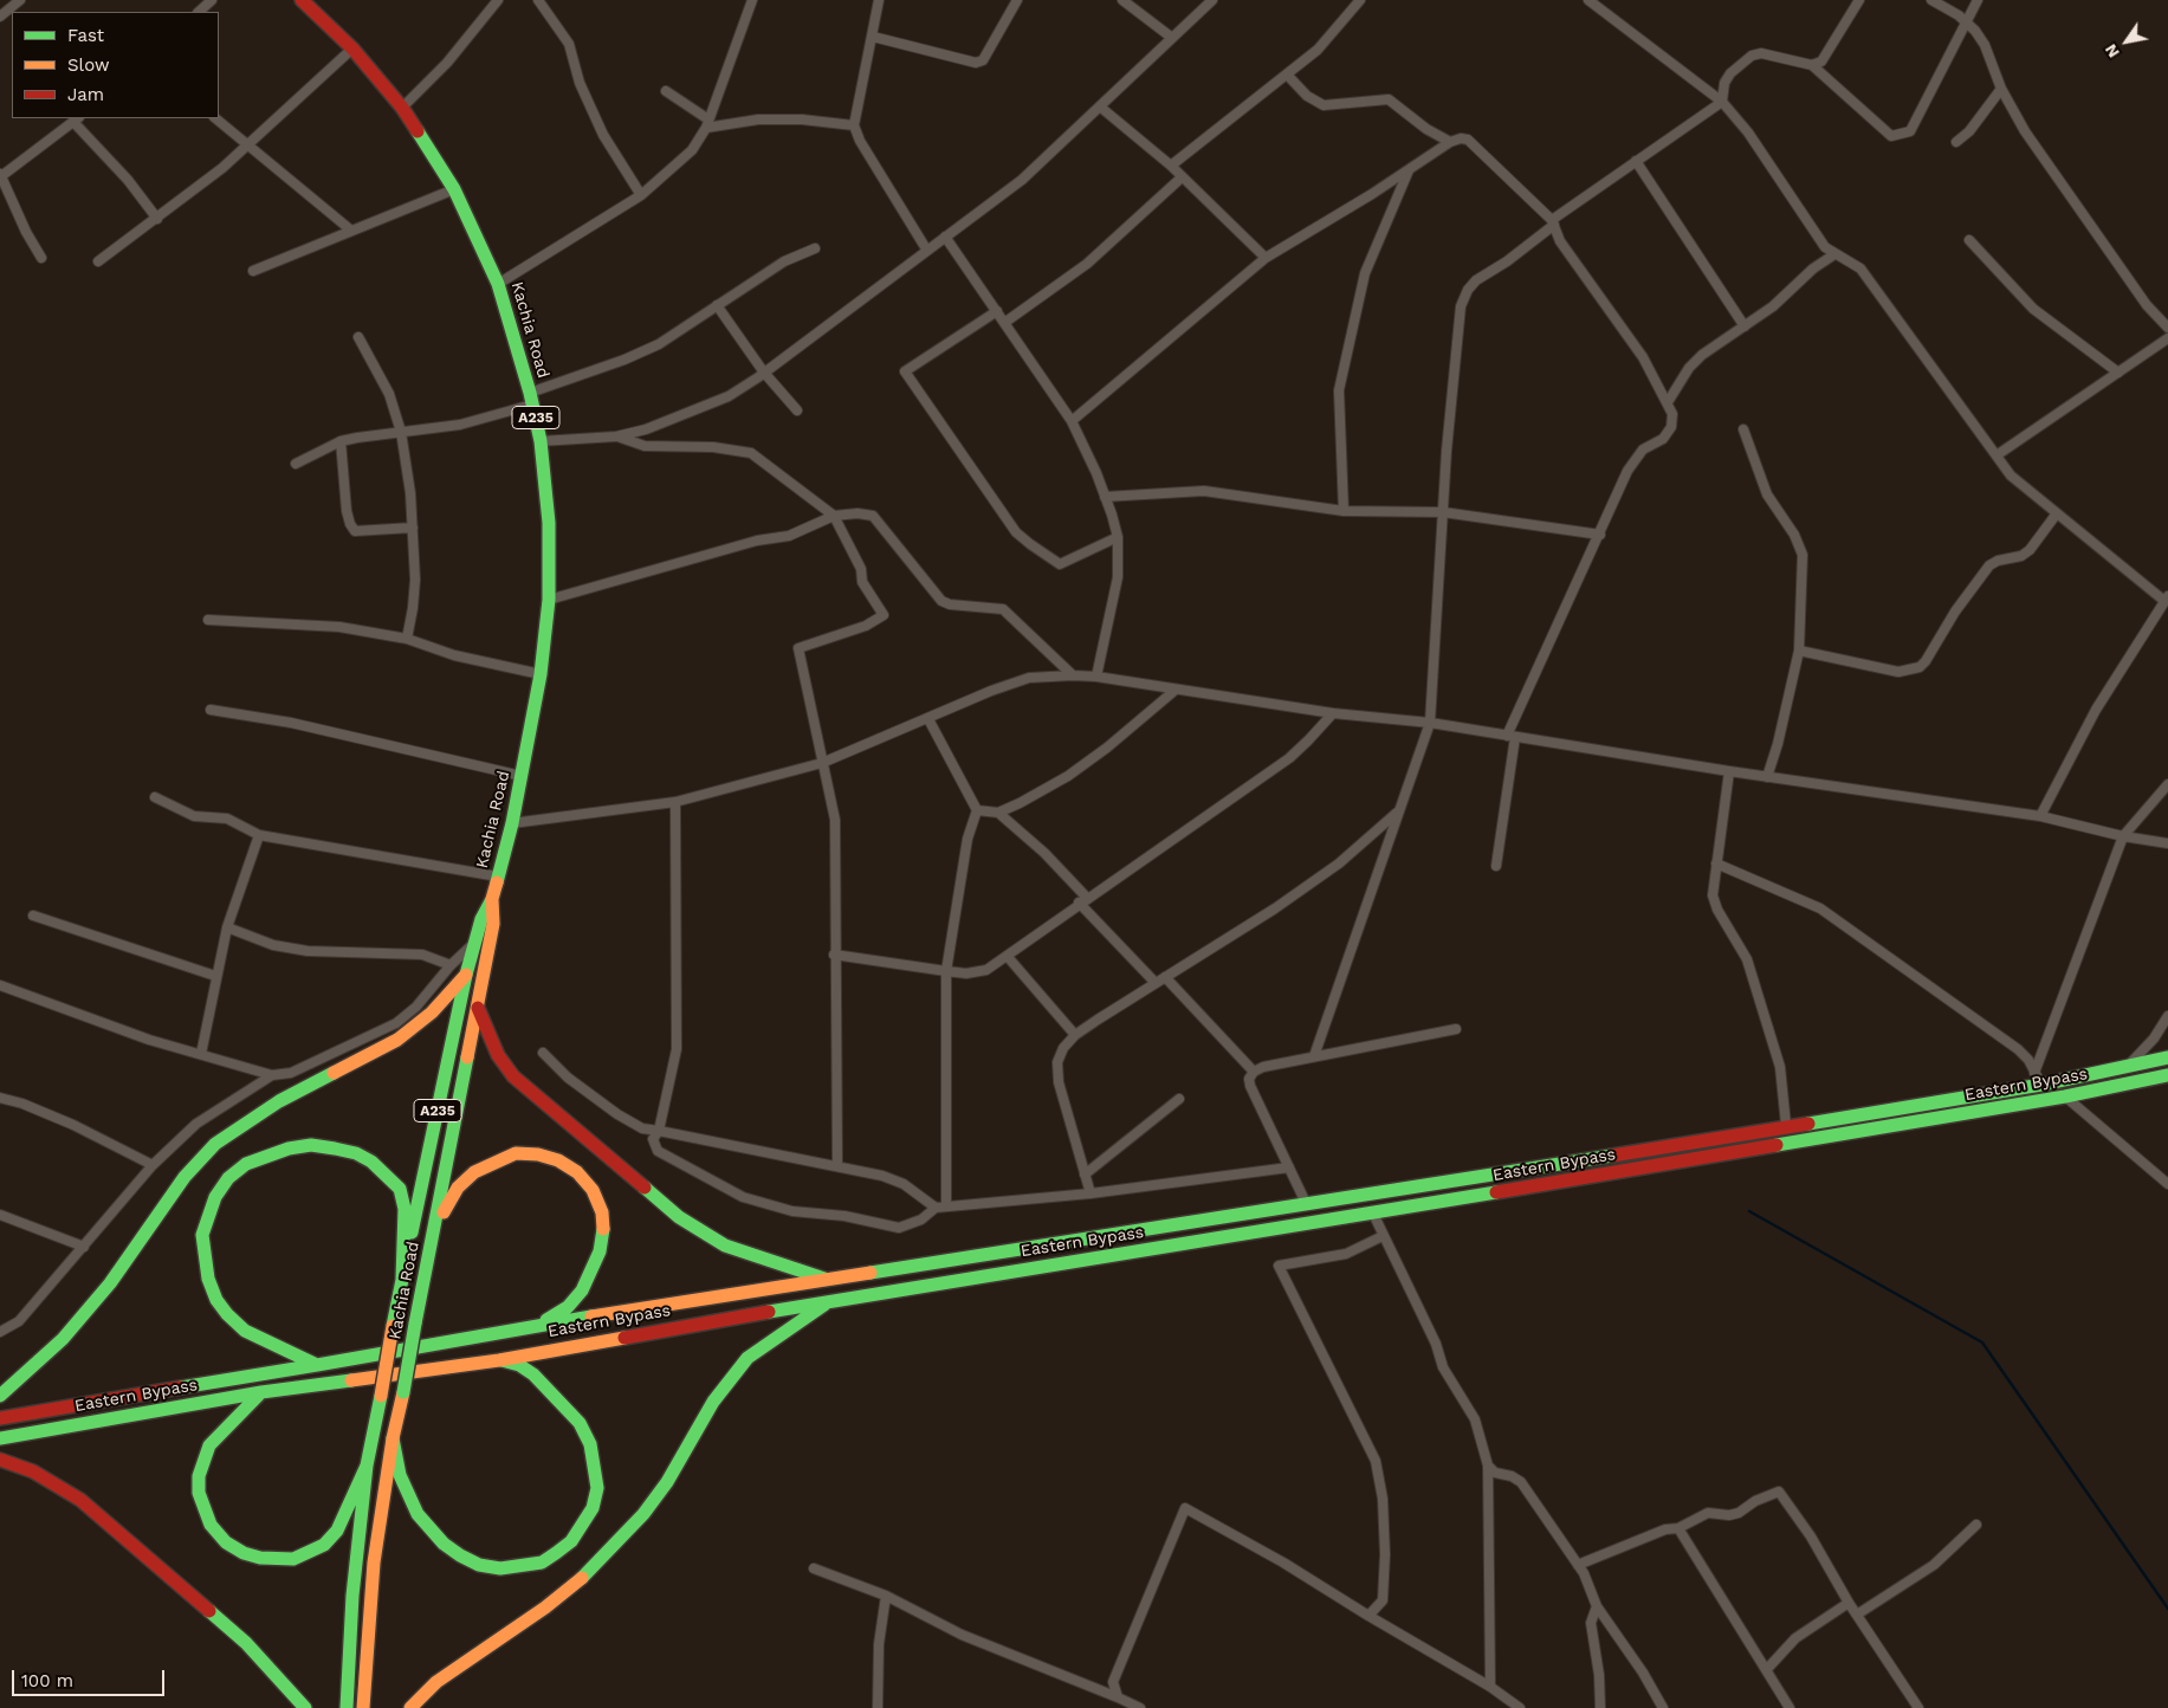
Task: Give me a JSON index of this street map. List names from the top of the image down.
{
  "streets": {
    "main road": ["Kachia Road", "A235", "Eastern Bypass"]
  },
  "crossings": [
    ["Kachia Road", "A235"]
  ],
  "legend": ["Fast", "Slow", "Jam"],
  "scale_bar": "100 m",
  "north": "bottom left"
}
